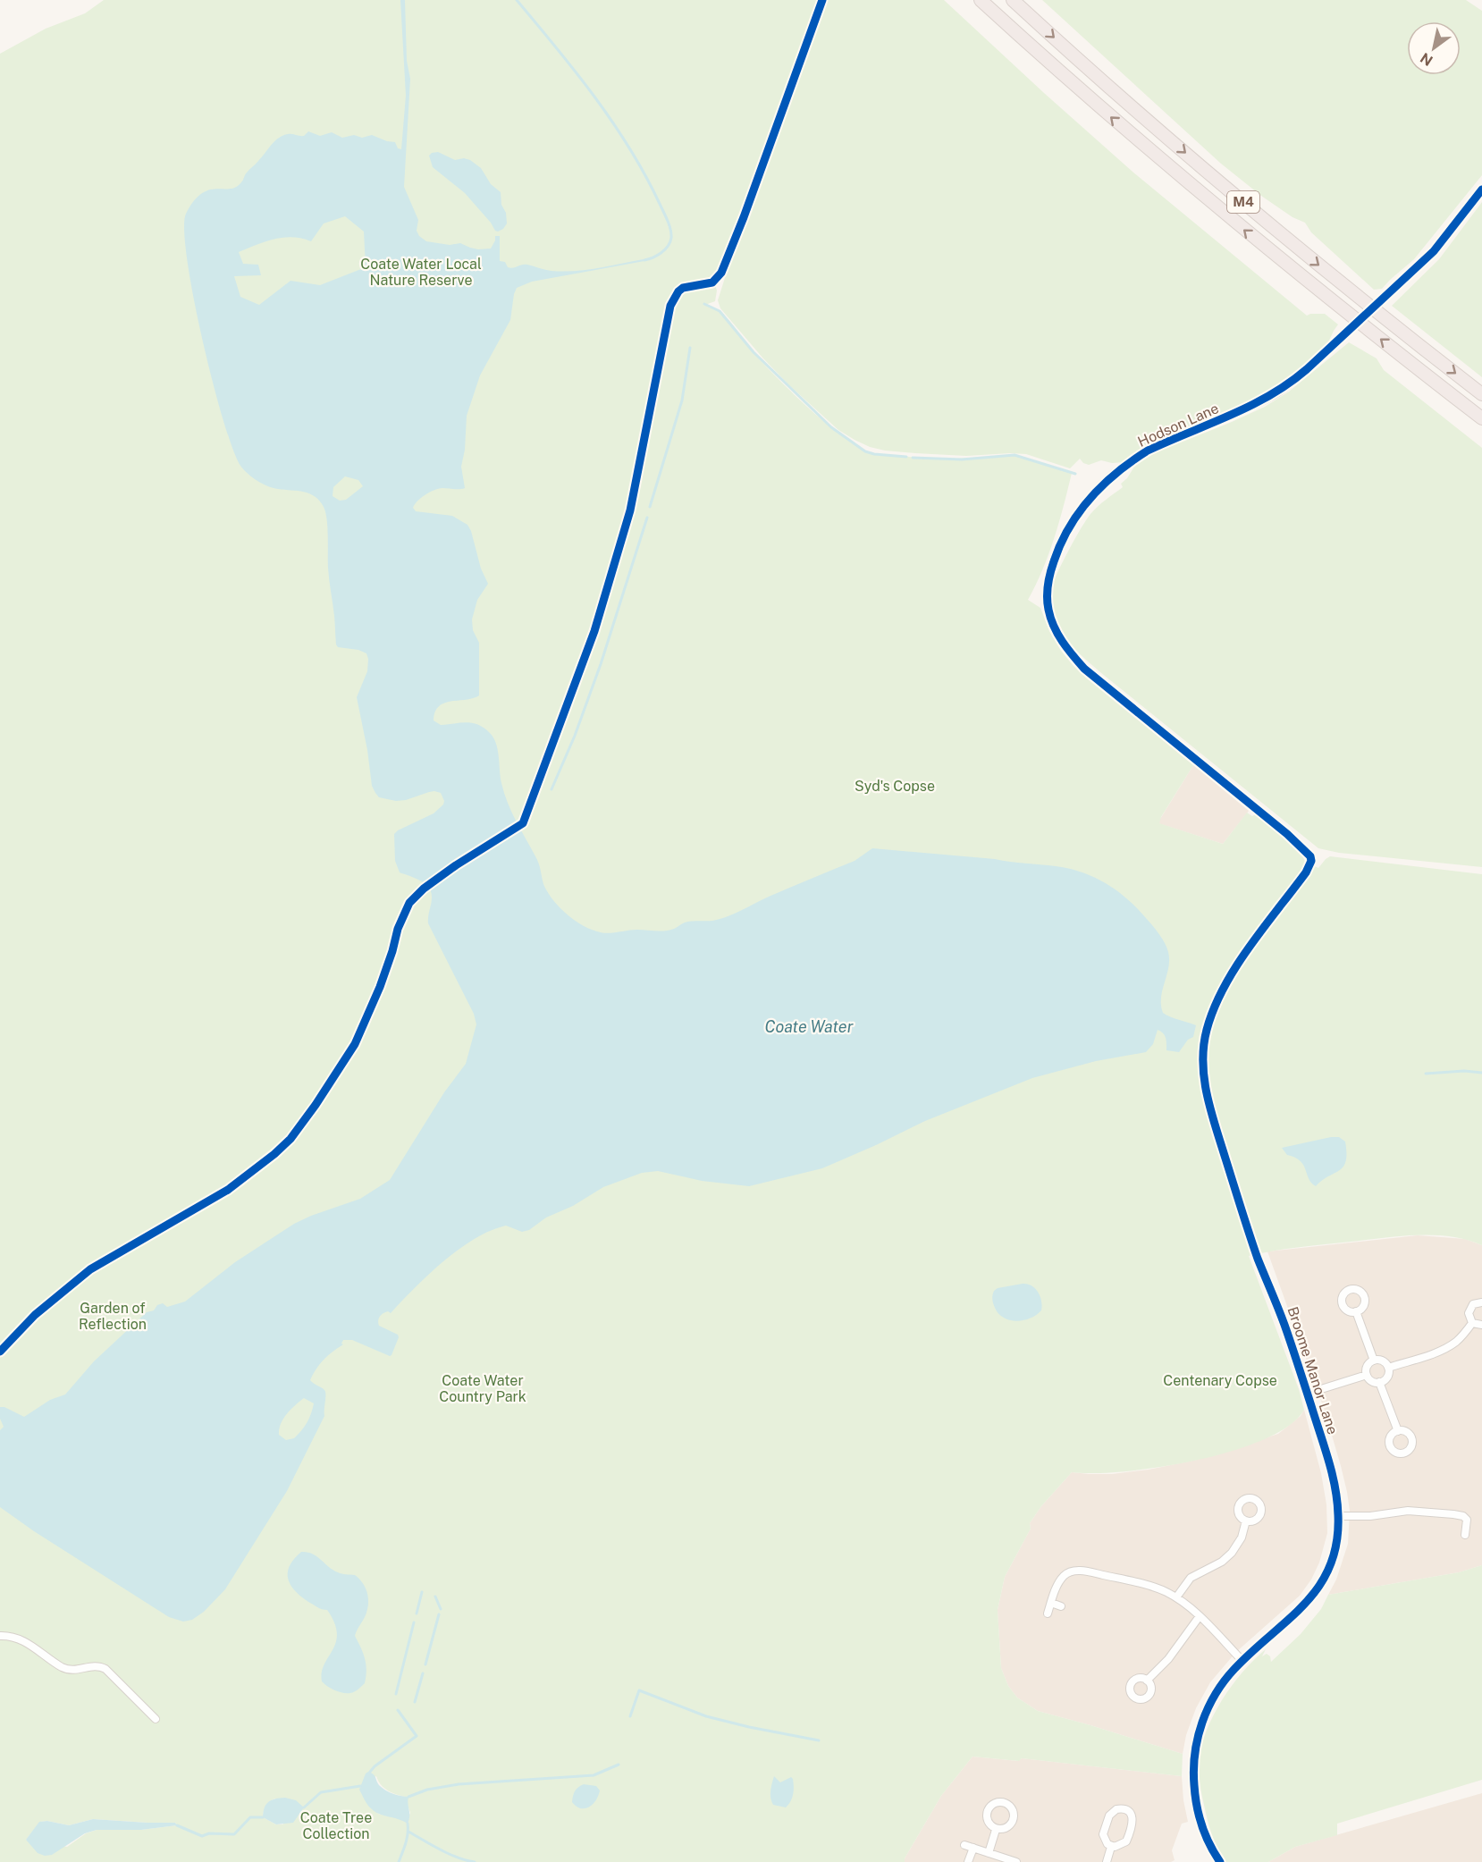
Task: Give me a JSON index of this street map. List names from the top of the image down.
{
  "streets": {
    "highway": ["M4"],
    "street": ["Hodson Lane", "Broome Manor Lane"]
  },
  "crossings": [
    ["Hodson Lane", "Broome Manor Lane"]
  ],
  "water": ["Coate Water"],
  "parks": [
    "Coate Water Local Nature Reserve",
    "Syd's Copse",
    "Garden of Reflection",
    "Coate Water Country Park",
    "Centenary Copse",
    "Coate Tree Collection"
  ],
  "north": "bottom left"
}
